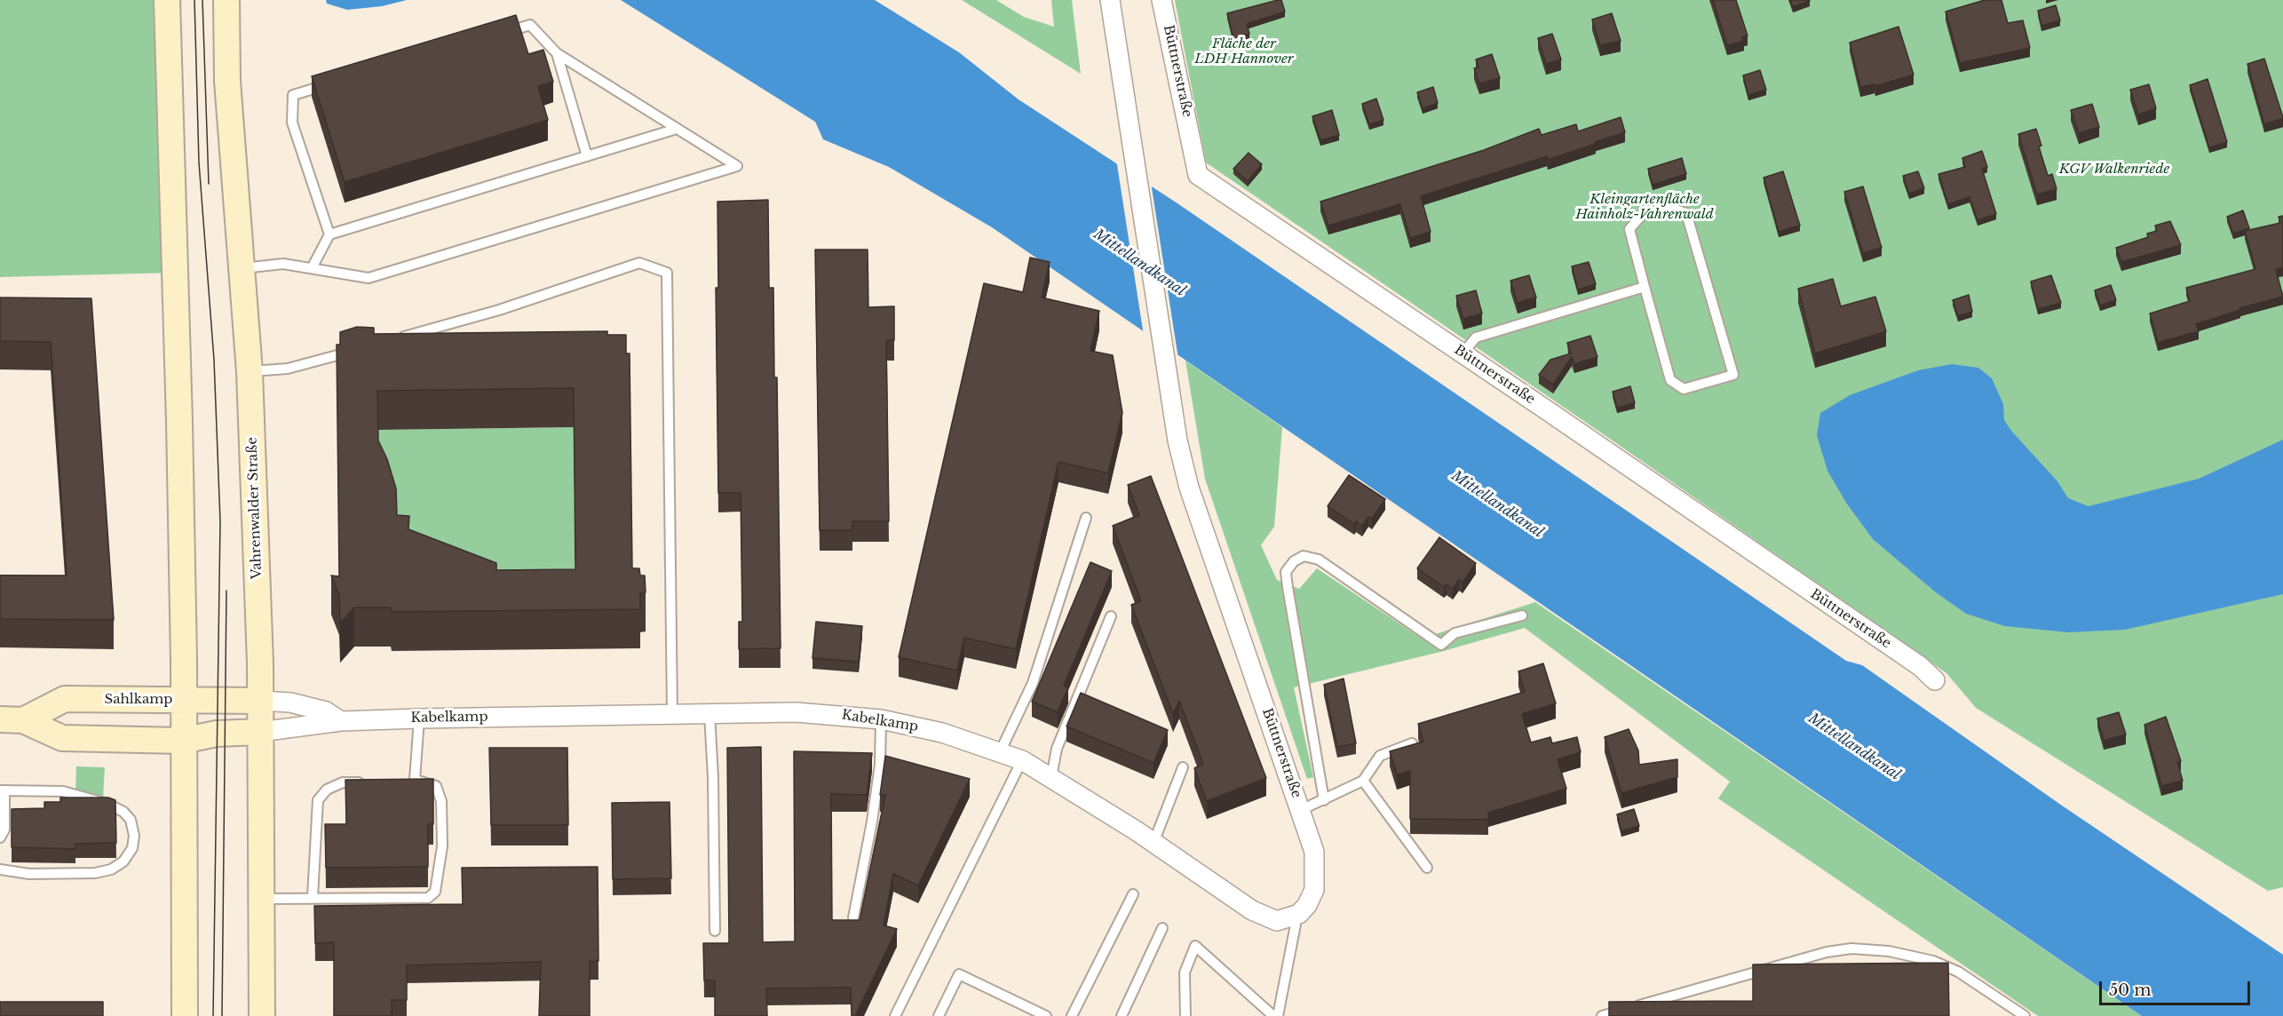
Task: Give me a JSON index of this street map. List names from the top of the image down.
{
  "streets": {
    "main road": ["Vahrenwalder Straße", "Sahlkamp"],
    "street": ["Büttnerstraße", "Kabelkamp"]
  },
  "crossings": [
    ["Büttnerstraße", "Kabelkamp"],
    ["Vahrenwalder Straße", "Sahlkamp"],
    ["Vahrenwalder Straße", "Kabelkamp"],
    ["Sahlkamp", "Kabelkamp"]
  ],
  "water": ["Mittellandkanal"],
  "parks": ["Fläche der LDH Hannover", "KGV Walkenriede", "Kleingartenfläche Hainholz-Vahrenwald"],
  "scale_bar": "50 m"
}
